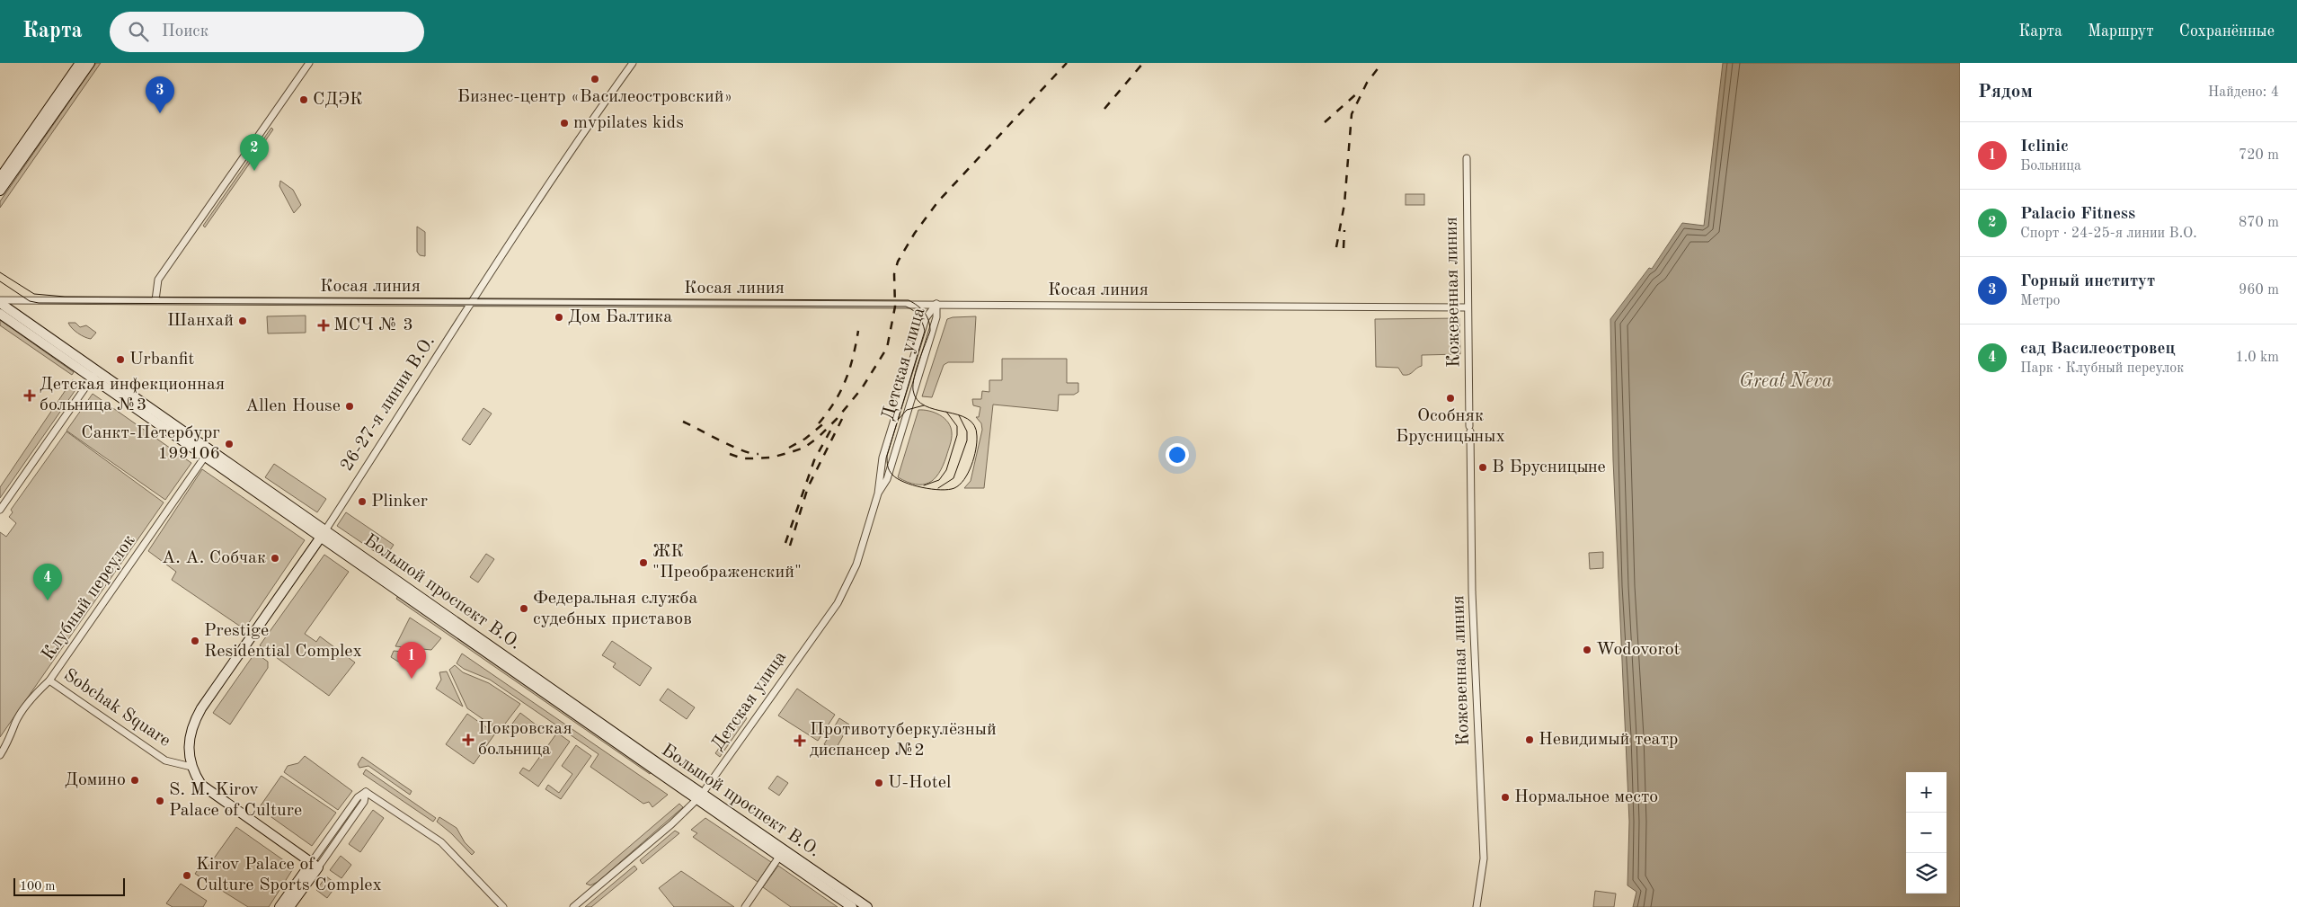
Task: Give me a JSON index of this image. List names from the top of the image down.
{
  "streets": {
    "main road": ["26-27-я линии В.О.", "Большой проспект В.О."],
    "street": [
      "Косая линия",
      "Кожевенная линия",
      "Детская улица",
      "Клубный переулок",
      "Sobchak Square"
    ]
  },
  "crossings": [
    ["Косая линия", "Кожевенная линия"],
    ["Косая линия", "Детская улица"],
    ["Косая линия", "26-27-я линии В.О."],
    ["Косая линия", "Большой проспект В.О."],
    ["Детская улица", "Большой проспект В.О."],
    ["26-27-я линии В.О.", "Большой проспект В.О."],
    ["26-27-я линии В.О.", "Sobchak Square"],
    ["Большой проспект В.О.", "Клубный переулок"],
    ["Клубный переулок", "Sobchak Square"]
  ],
  "water": ["Great Neva"],
  "places": {
    "other": [
      "Бизнес-центр «Василеостровский»",
      "СДЭК",
      "mvpilates kids",
      "Дом Балтика",
      "Шанхай",
      "Urbanfit",
      "Особняк Брусницыных",
      "Allen House",
      "Санкт-Петербург 199106",
      "В Брусницыне",
      "Plinker",
      "А. А. Собчак",
      "ЖК \"Преображенский\"",
      "Федеральная служба судебных приставов",
      "Prestige Residential Complex",
      "Wodovorot",
      "Невидимый театр",
      "Домино",
      "U-Hotel",
      "Нормальное место",
      "S. M. Kirov Palace of Culture",
      "Kirov Palace of Culture Sports Complex"
    ],
    "health": [
      "МСЧ № 3",
      "Детская инфекционная больница №3",
      "Покровская больница",
      "Противотуберкулёзный диспансер №2"
    ]
  },
  "scale_bar": "100 m",
  "page": {
    "header": "Карта",
    "search": "Поиск",
    "nav": ["Карта", "Маршрут", "Сохранённые"],
    "heading": ["Рядом", "Найдено: 4"],
    "pins": [
      "3",
      "2",
      "4",
      "1"
    ],
    "list": [
      {
        "mark": "1",
        "name": "Iclinic",
        "note": "Больница",
        "value": "720 m"
      },
      {
        "mark": "2",
        "name": "Palacio Fitness",
        "note": "Спорт · 24-25-я линии В.О.",
        "value": "870 m"
      },
      {
        "mark": "3",
        "name": "Горный институт",
        "note": "Метро",
        "value": "960 m"
      },
      {
        "mark": "4",
        "name": "сад Василеостровец",
        "note": "Парк · Клубный переулок",
        "value": "1.0 km"
      }
    ],
    "map_buttons": ["+", "−"],
    "scale": "100 m"
  }
}
